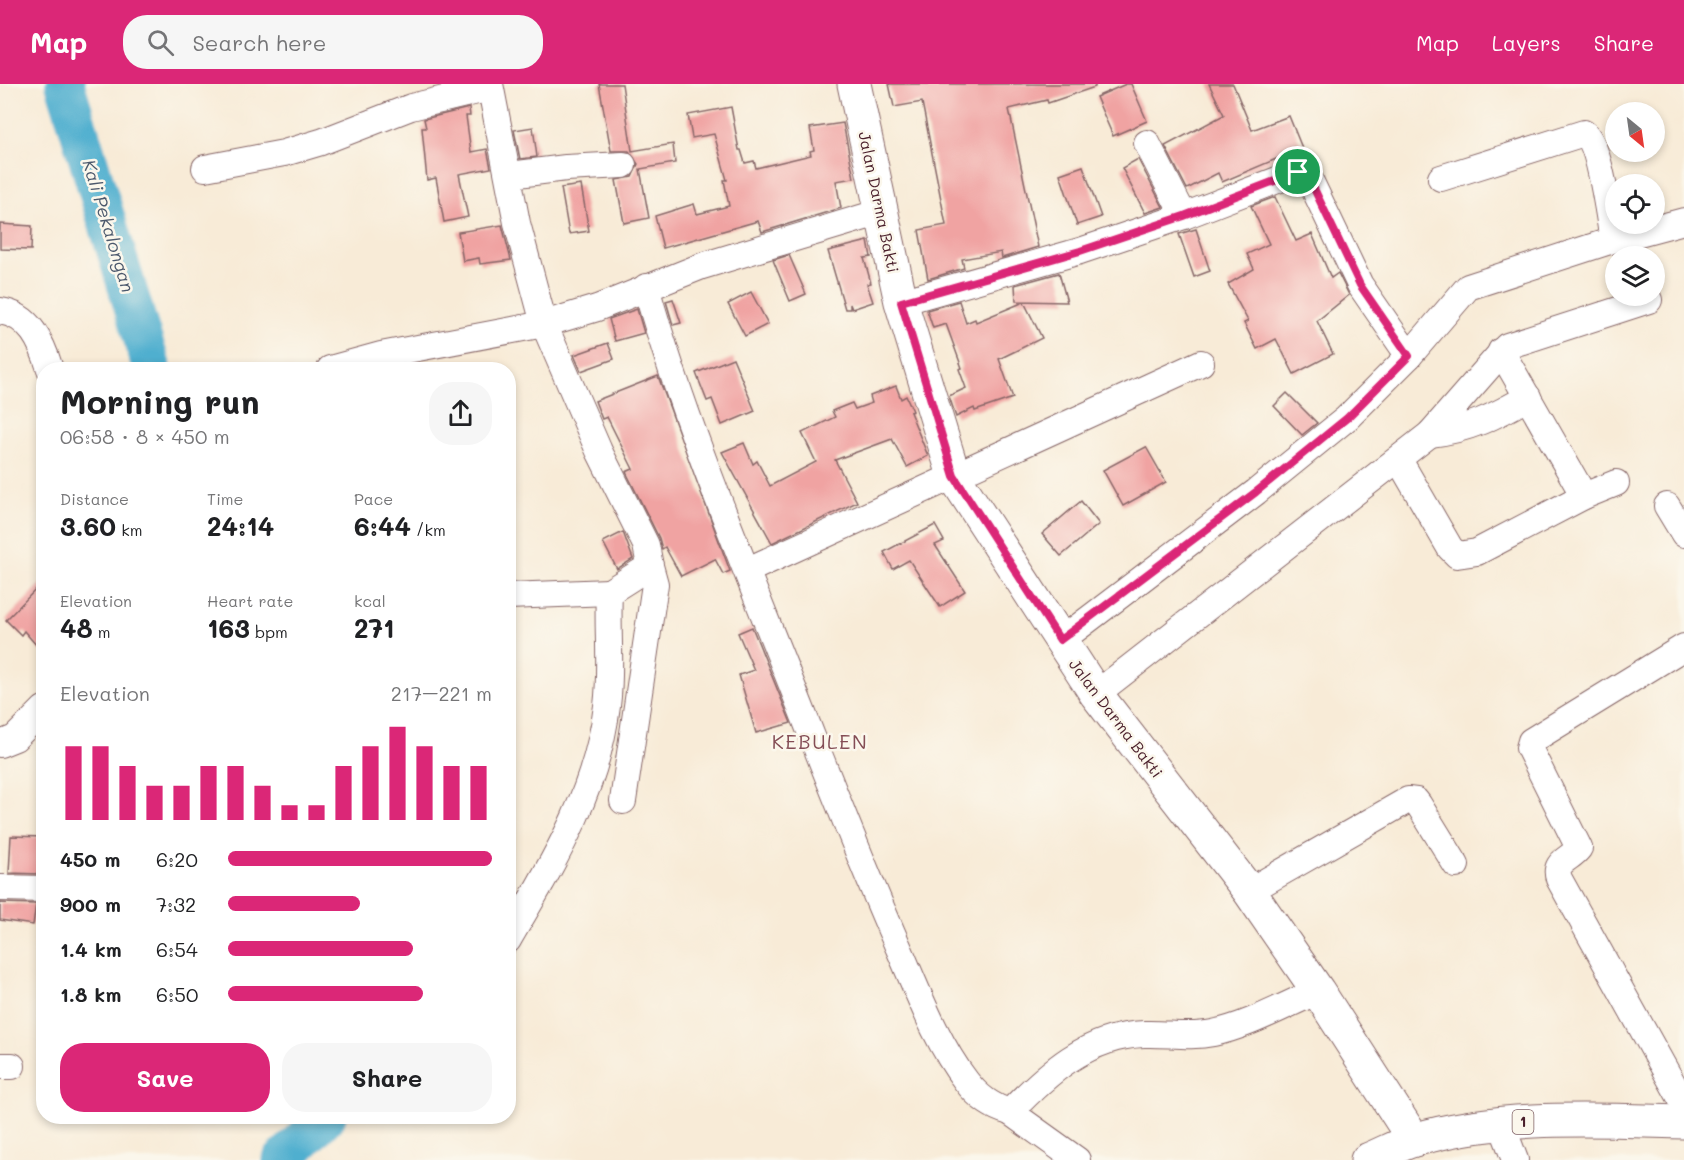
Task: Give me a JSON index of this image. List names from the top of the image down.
{
  "streets": {
    "main road": ["Jalan Darma Bakti", "1"]
  },
  "crossings": [
    ["Jalan Darma Bakti", "1"]
  ],
  "districts": ["KEBULEN"],
  "water": ["Kali Pekalongan"],
  "north": "bottom right",
  "page": {
    "header": "Map",
    "search": "Search here",
    "nav": ["Map", "Layers", "Share"],
    "heading": ["Morning run", "06:58 · 8 × 450 m"],
    "stats": [
      ["Distance", "3.60 km"],
      ["Time", "24:14"],
      ["Pace", "6:44 /km"],
      ["Elevation", "48 m"],
      ["Heart rate", "163 bpm"],
      ["kcal", "271"]
    ],
    "chart": ["Elevation", "217–221 m"],
    "list": [
      {
        "name": "450 m",
        "note": "6:20"
      },
      {
        "name": "900 m",
        "note": "7:32"
      },
      {
        "name": "1.4 km",
        "note": "6:54"
      },
      {
        "name": "1.8 km",
        "note": "6:50"
      }
    ],
    "buttons": ["Save", "Share"]
  }
}
